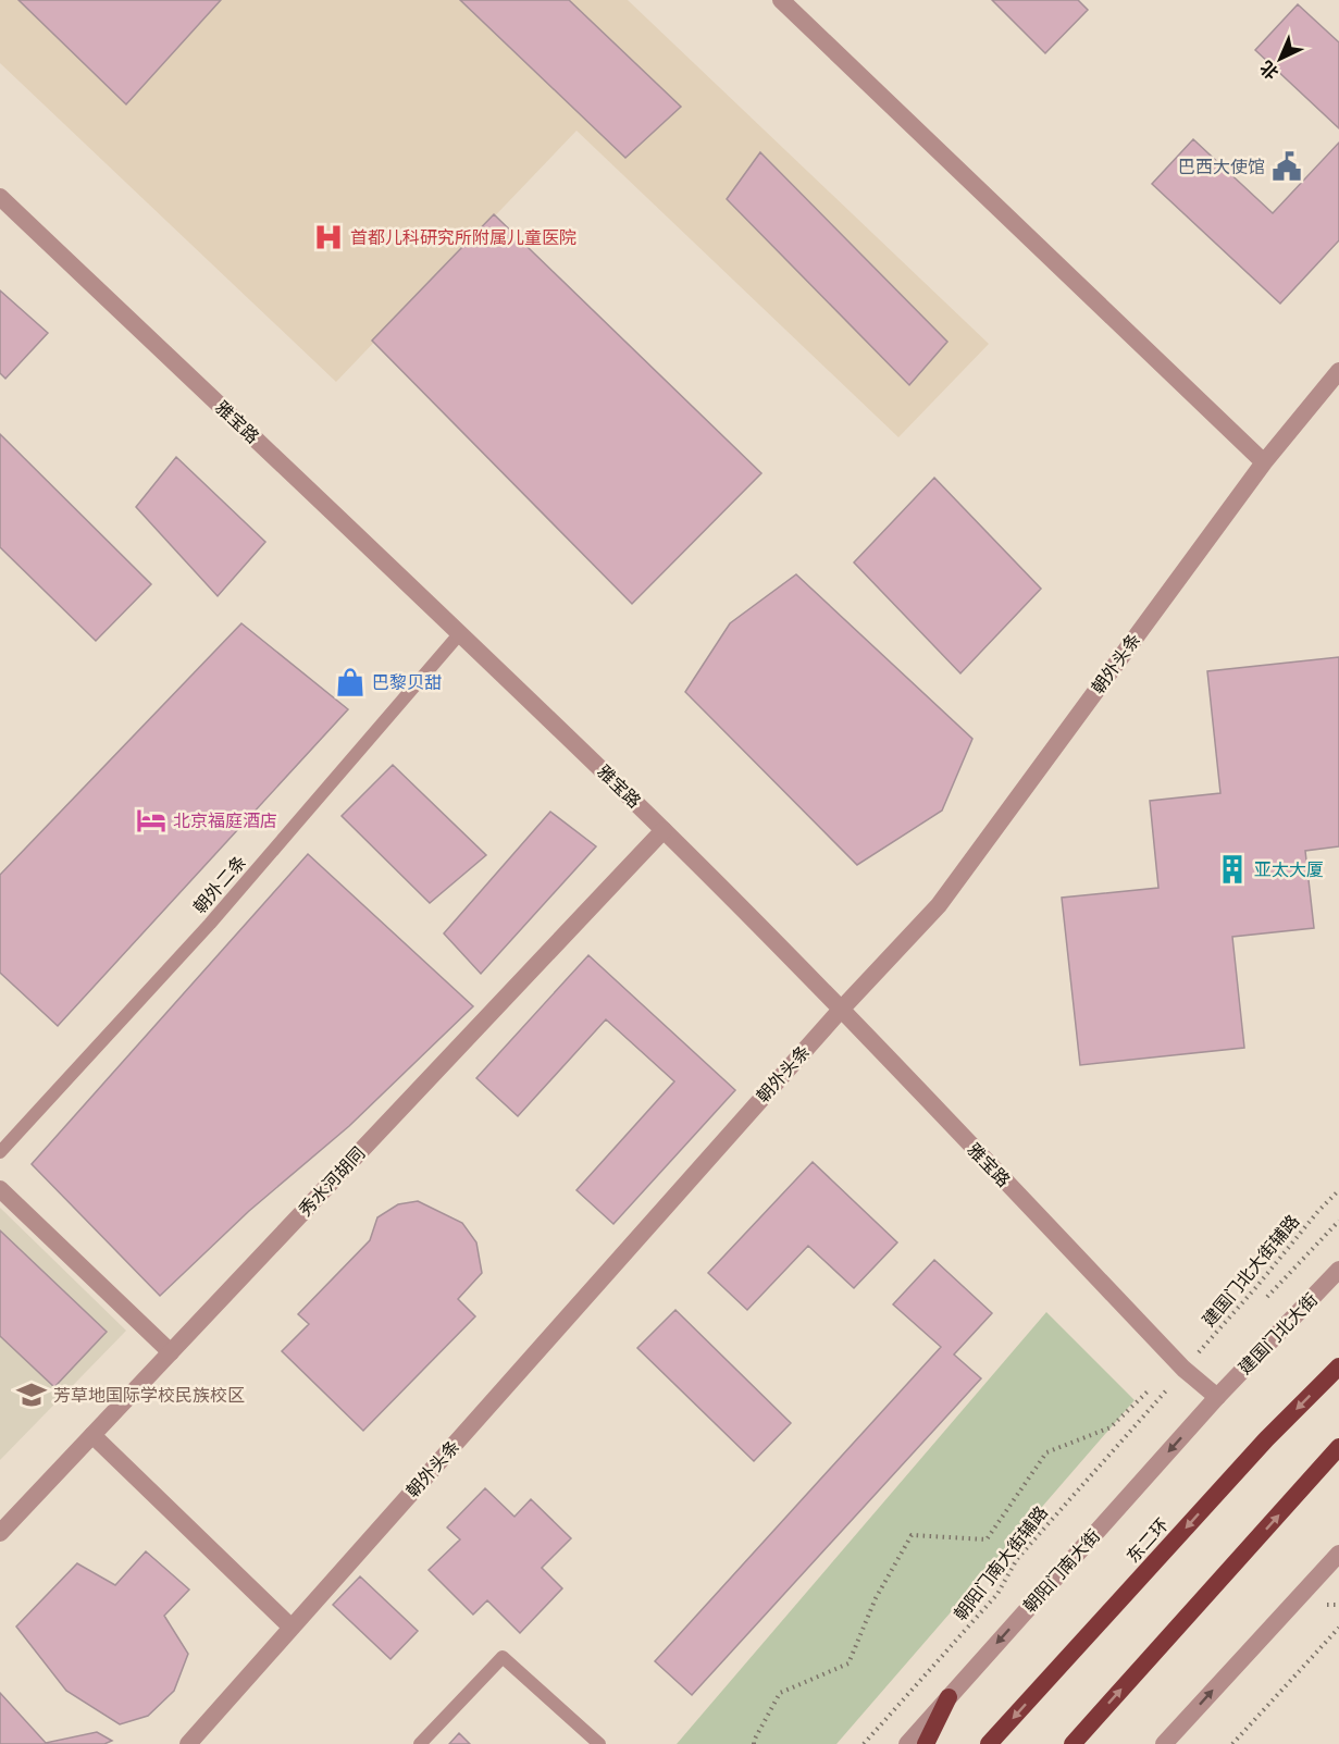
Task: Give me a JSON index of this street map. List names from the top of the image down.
{
  "streets": {
    "highway": ["东二环"],
    "street": [
      "雅宝路",
      "朝外头条",
      "秀水河胡同",
      "建国门北大街",
      "朝阳门南大街"
    ],
    "lane": ["朝外二条"],
    "path": ["建国门北大街辅路", "朝阳门南大街辅路"]
  },
  "crossings": [
    ["雅宝路", "朝外头条"],
    ["雅宝路", "朝外二条"],
    ["雅宝路", "秀水河胡同"],
    ["雅宝路", "建国门北大街辅路"],
    ["雅宝路", "建国门北大街"],
    ["雅宝路", "朝阳门南大街辅路"],
    ["雅宝路", "朝阳门南大街"],
    ["建国门北大街辅路", "朝阳门南大街辅路"],
    ["建国门北大街", "朝阳门南大街"]
  ],
  "one_way": ["朝阳门南大街"],
  "places": {
    "public building": ["巴西大使馆"],
    "hospital": ["首都儿科研究所附属儿童医院"],
    "shop": ["巴黎贝甜"],
    "hotel": ["北京福庭酒店"],
    "building": ["亚太大厦"],
    "school or university": ["芳草地国际学校民族校区"]
  },
  "north": "bottom left"
}
